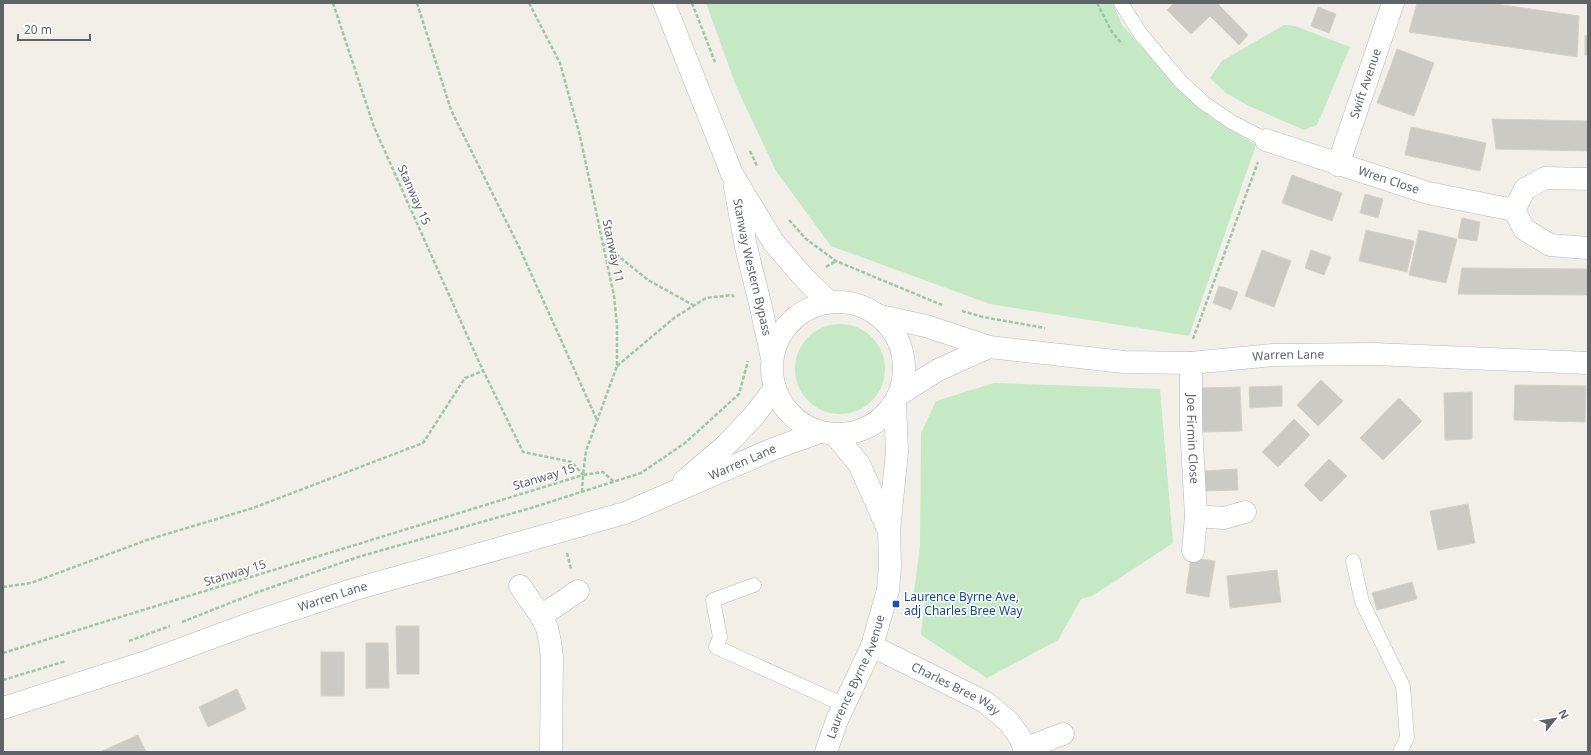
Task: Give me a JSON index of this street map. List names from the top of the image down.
{
  "streets": {
    "street": [
      "Swift Avenue",
      "Wren Close",
      "Stanway Western Bypass",
      "Warren Lane",
      "Joe Firmin Close",
      "Laurence Byrne Avenue",
      "Charles Bree Way"
    ],
    "path": ["Stanway 15", "Stanway 11"]
  },
  "crossings": [
    ["Swift Avenue", "Wren Close"],
    ["Stanway 15", "Stanway 11"],
    ["Stanway Western Bypass", "Warren Lane"],
    ["Stanway Western Bypass", "Laurence Byrne Avenue"],
    ["Warren Lane", "Joe Firmin Close"],
    ["Warren Lane", "Laurence Byrne Avenue"],
    ["Laurence Byrne Avenue", "Charles Bree Way"]
  ],
  "places": {
    "transit": ["Laurence Byrne Ave, adj Charles Bree Way"]
  },
  "scale_bar": "20 m",
  "north": "top right"
}
